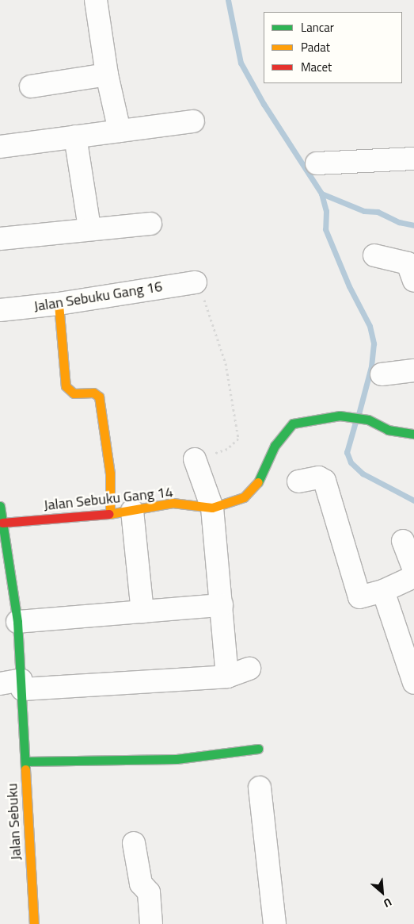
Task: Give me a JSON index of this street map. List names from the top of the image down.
{
  "streets": {
    "street": ["Jalan Sebuku Gang 16", "Jalan Sebuku Gang 14", "Jalan Sebuku"]
  },
  "crossings": [
    ["Jalan Sebuku Gang 14", "Jalan Sebuku"]
  ],
  "legend": ["Lancar", "Padat", "Macet"],
  "north": "bottom right"
}
